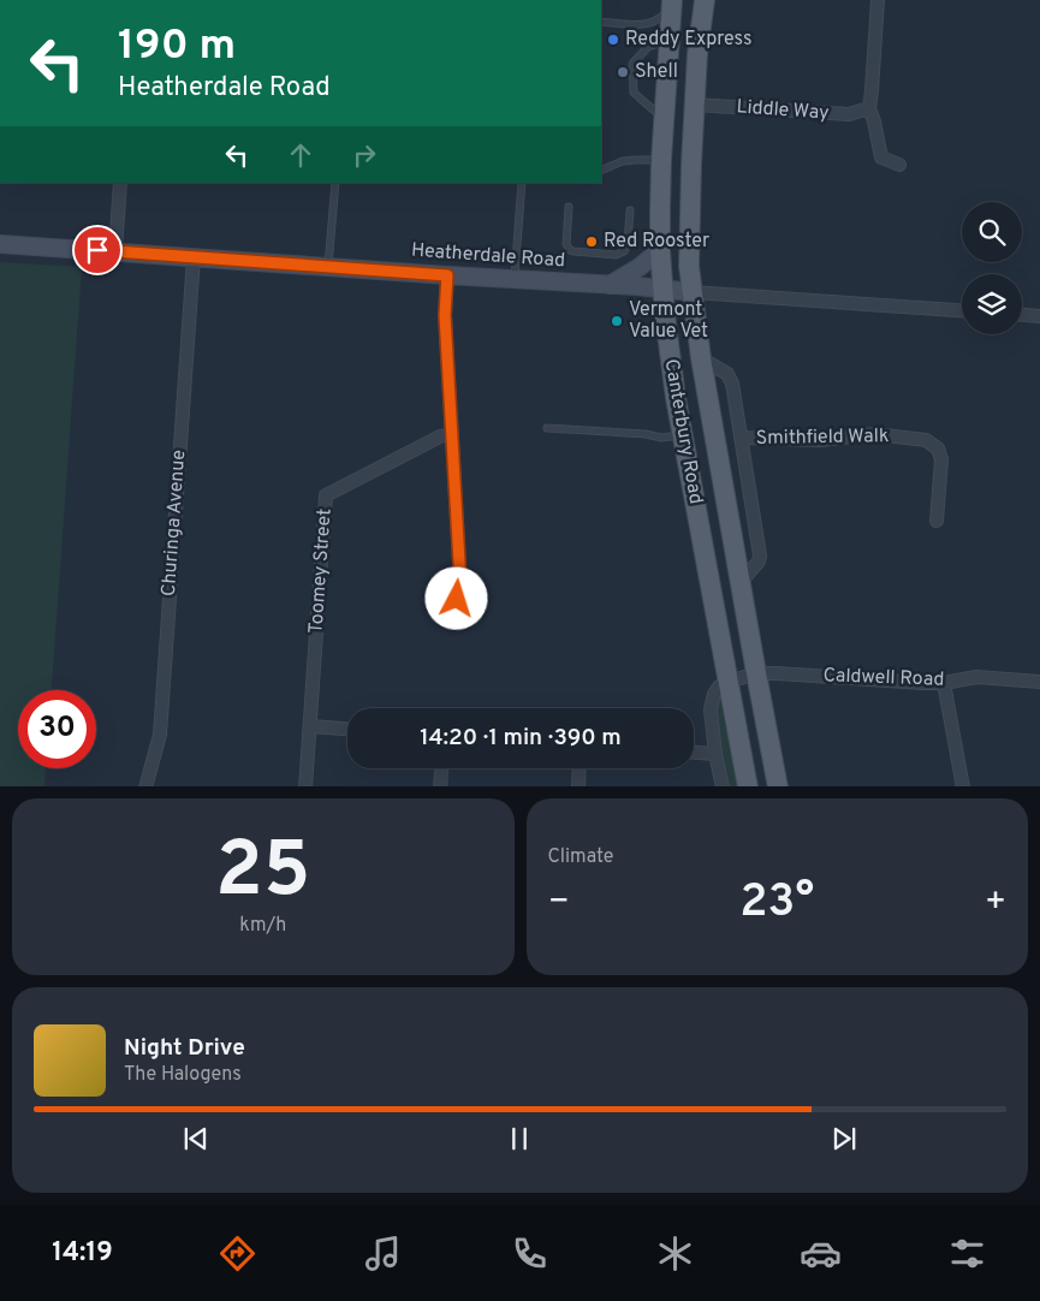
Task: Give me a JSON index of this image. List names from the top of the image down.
{
  "streets": {
    "main road": ["Heatherdale Road", "Canterbury Road"],
    "street": [
      "Liddle Way",
      "Smithfield Walk",
      "Churinga Avenue",
      "Toomey Street",
      "Caldwell Road"
    ]
  },
  "crossings": [
    ["Liddle Way", "Canterbury Road"],
    ["Heatherdale Road", "Canterbury Road"],
    ["Heatherdale Road", "Churinga Avenue"],
    ["Canterbury Road", "Smithfield Walk"],
    ["Canterbury Road", "Caldwell Road"]
  ],
  "places": [
    "Reddy Express",
    "Shell",
    "Red Rooster",
    "Vermont Value Vet"
  ],
  "page": {
    "turn": ["190 m", "Heatherdale Road"],
    "limit": "30",
    "trip": "14:20 · 1 min · 390 m",
    "tile": [
      ["25", "km/h"],
      "Climate"
    ],
    "heat": ["−", "23°", "+"],
    "song": ["Night Drive", "The Halogens"],
    "tabs": "14:19"
  }
}
